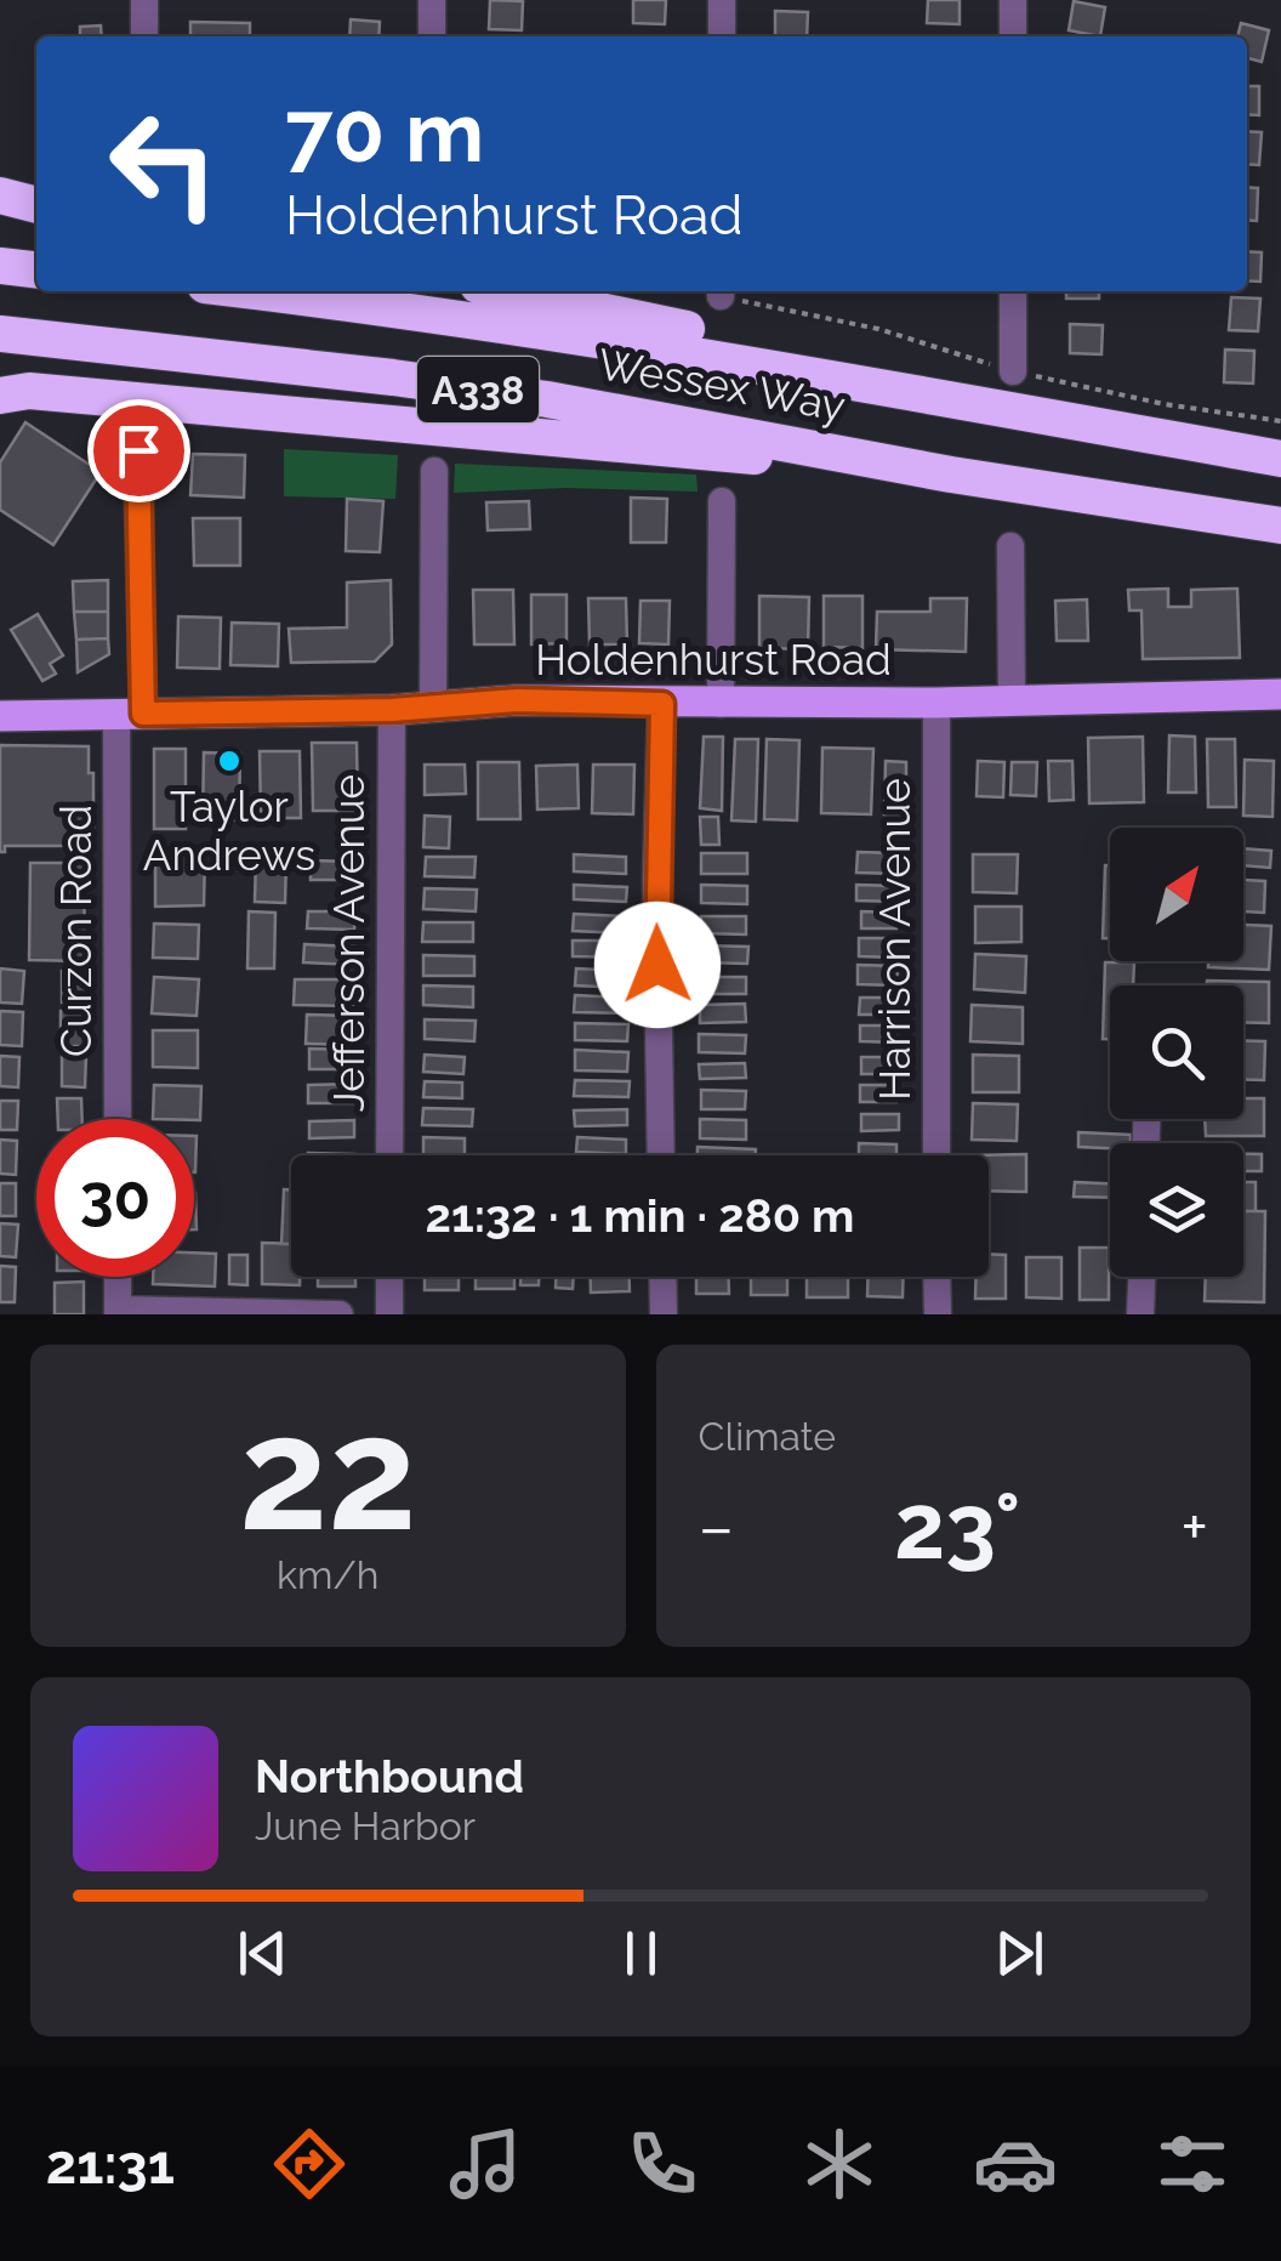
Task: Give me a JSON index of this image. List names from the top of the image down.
{
  "streets": {
    "highway": ["Wessex Way", "A338"],
    "main road": ["Holdenhurst Road"],
    "street": ["Curzon Road", "Harrison Avenue", "Jefferson Avenue"]
  },
  "crossings": [
    ["Holdenhurst Road", "Curzon Road"],
    ["Holdenhurst Road", "Harrison Avenue"],
    ["Holdenhurst Road", "Jefferson Avenue"]
  ],
  "places": ["Taylor Andrews"],
  "north": "top right",
  "page": {
    "turn": ["70 m", "Holdenhurst Road"],
    "limit": "30",
    "trip": "21:32 · 1 min · 280 m",
    "tile": [
      ["22", "km/h"],
      "Climate"
    ],
    "heat": ["−", "23°", "+"],
    "song": ["Northbound", "June Harbor"],
    "tabs": "21:31"
  }
}
